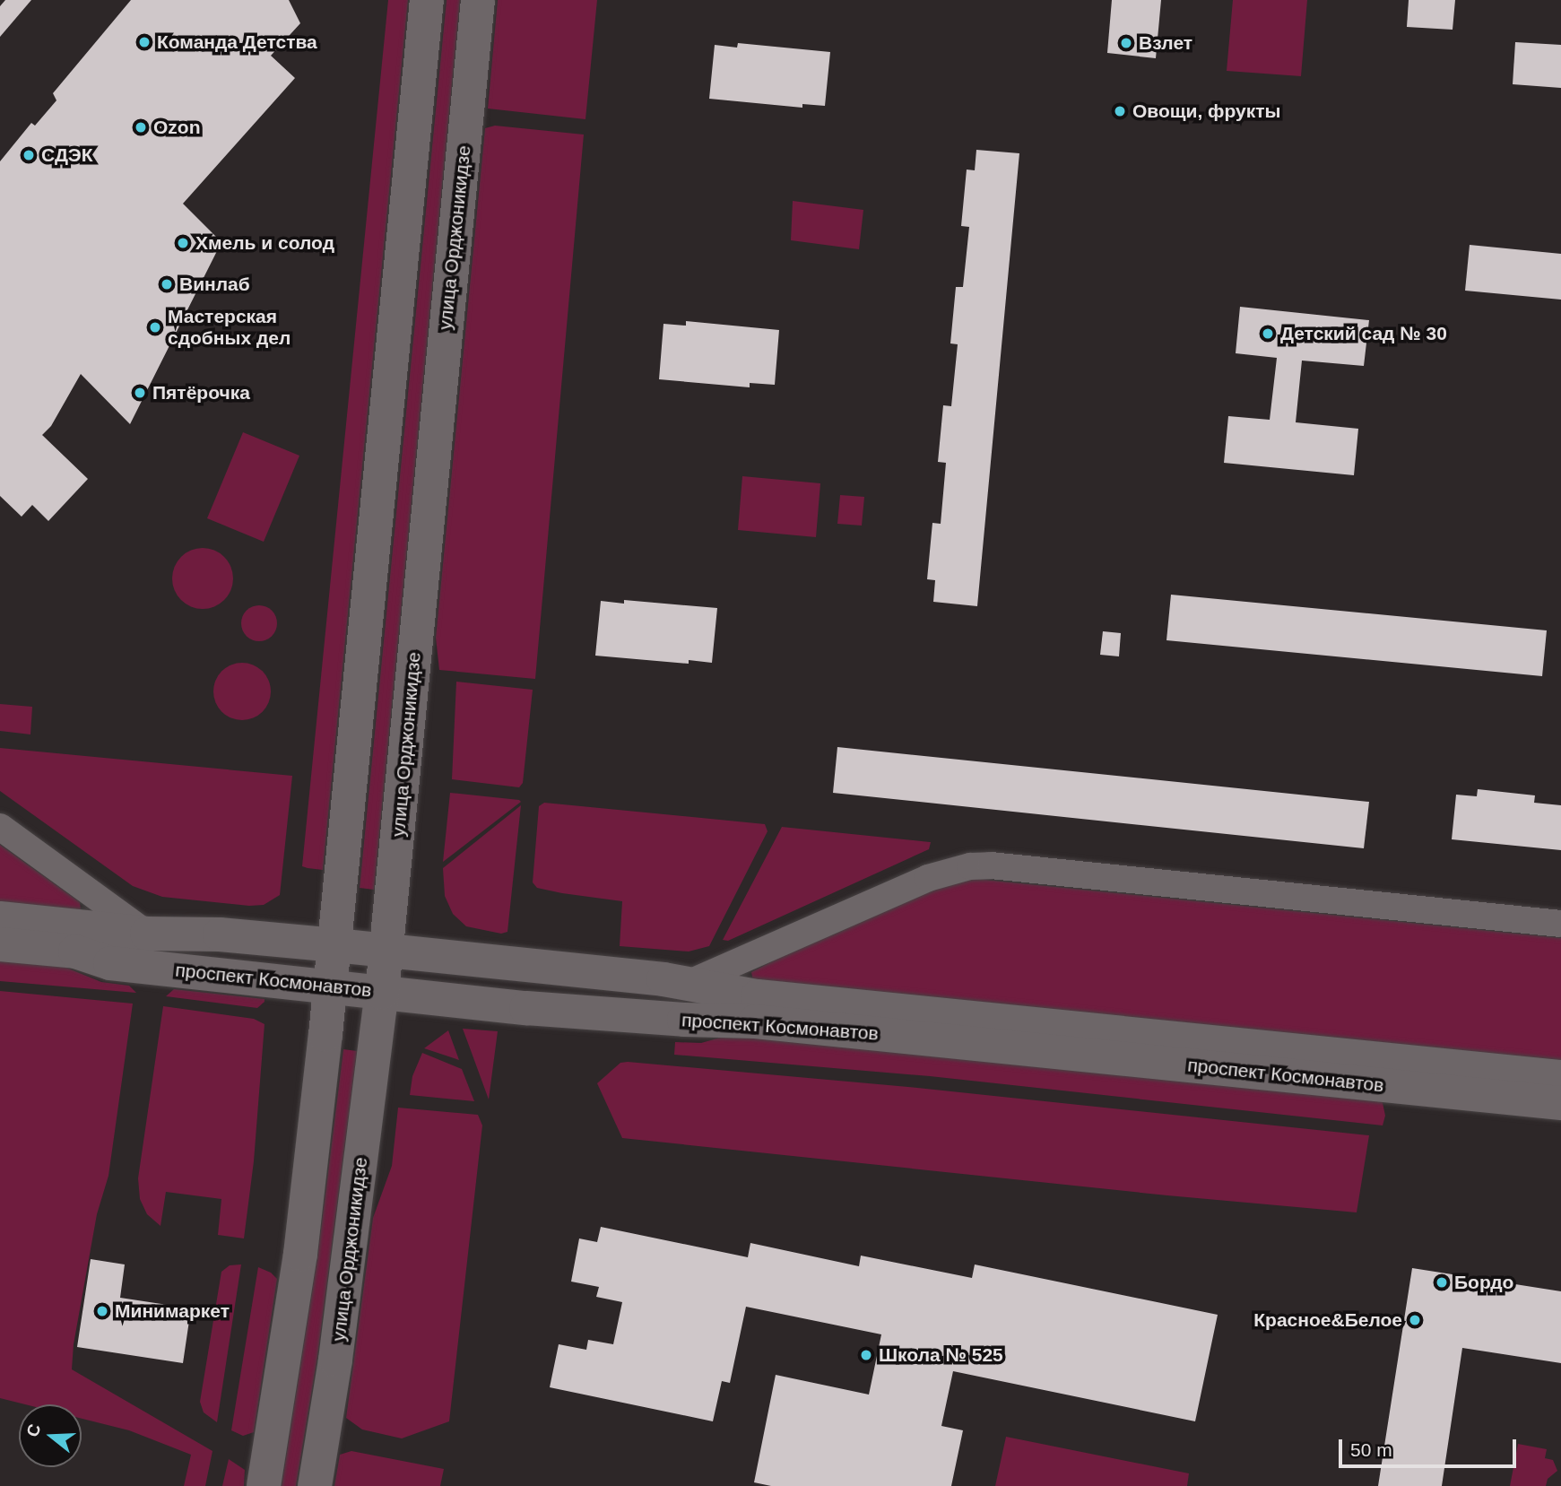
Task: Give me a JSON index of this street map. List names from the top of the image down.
{
  "streets": {
    "street": ["улица Орджоникидзе", "проспект Космонавтов"]
  },
  "crossings": [
    ["улица Орджоникидзе", "проспект Космонавтов"]
  ],
  "places": [
    "Команда Детства",
    "Взлет",
    "Овощи, фрукты",
    "Ozon",
    "СДЭК",
    "Хмель и солод",
    "Винлаб",
    "Мастерская сдобных дел",
    "Детский сад № 30",
    "Пятёрочка",
    "Бордо",
    "Минимаркет",
    "Красное&Белое",
    "Школа № 525"
  ],
  "scale_bar": "50 m",
  "north": "left"
}
